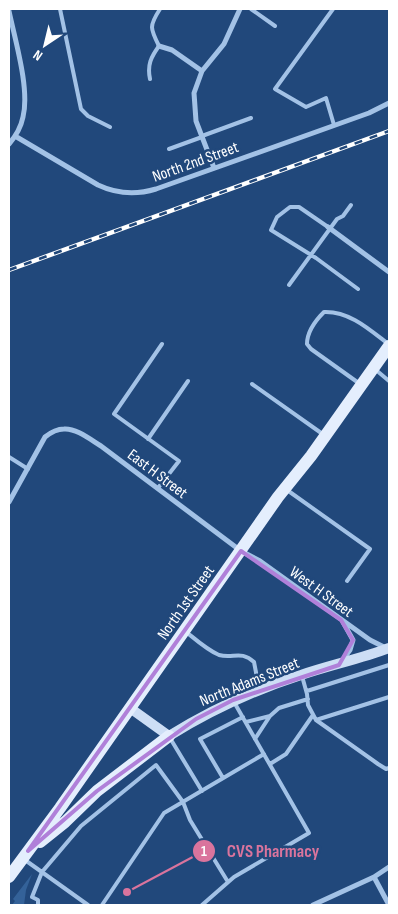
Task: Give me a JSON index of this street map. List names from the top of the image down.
{
  "streets": {
    "main road": ["North 1st Street"],
    "street": [
      "North 2nd Street",
      "East H Street",
      "West H Street",
      "North Adams Street"
    ]
  },
  "crossings": [
    ["East H Street", "West H Street"],
    ["East H Street", "North 1st Street"],
    ["West H Street", "North 1st Street"],
    ["West H Street", "North Adams Street"]
  ],
  "places": ["CVS Pharmacy"],
  "north": "bottom left"
}
